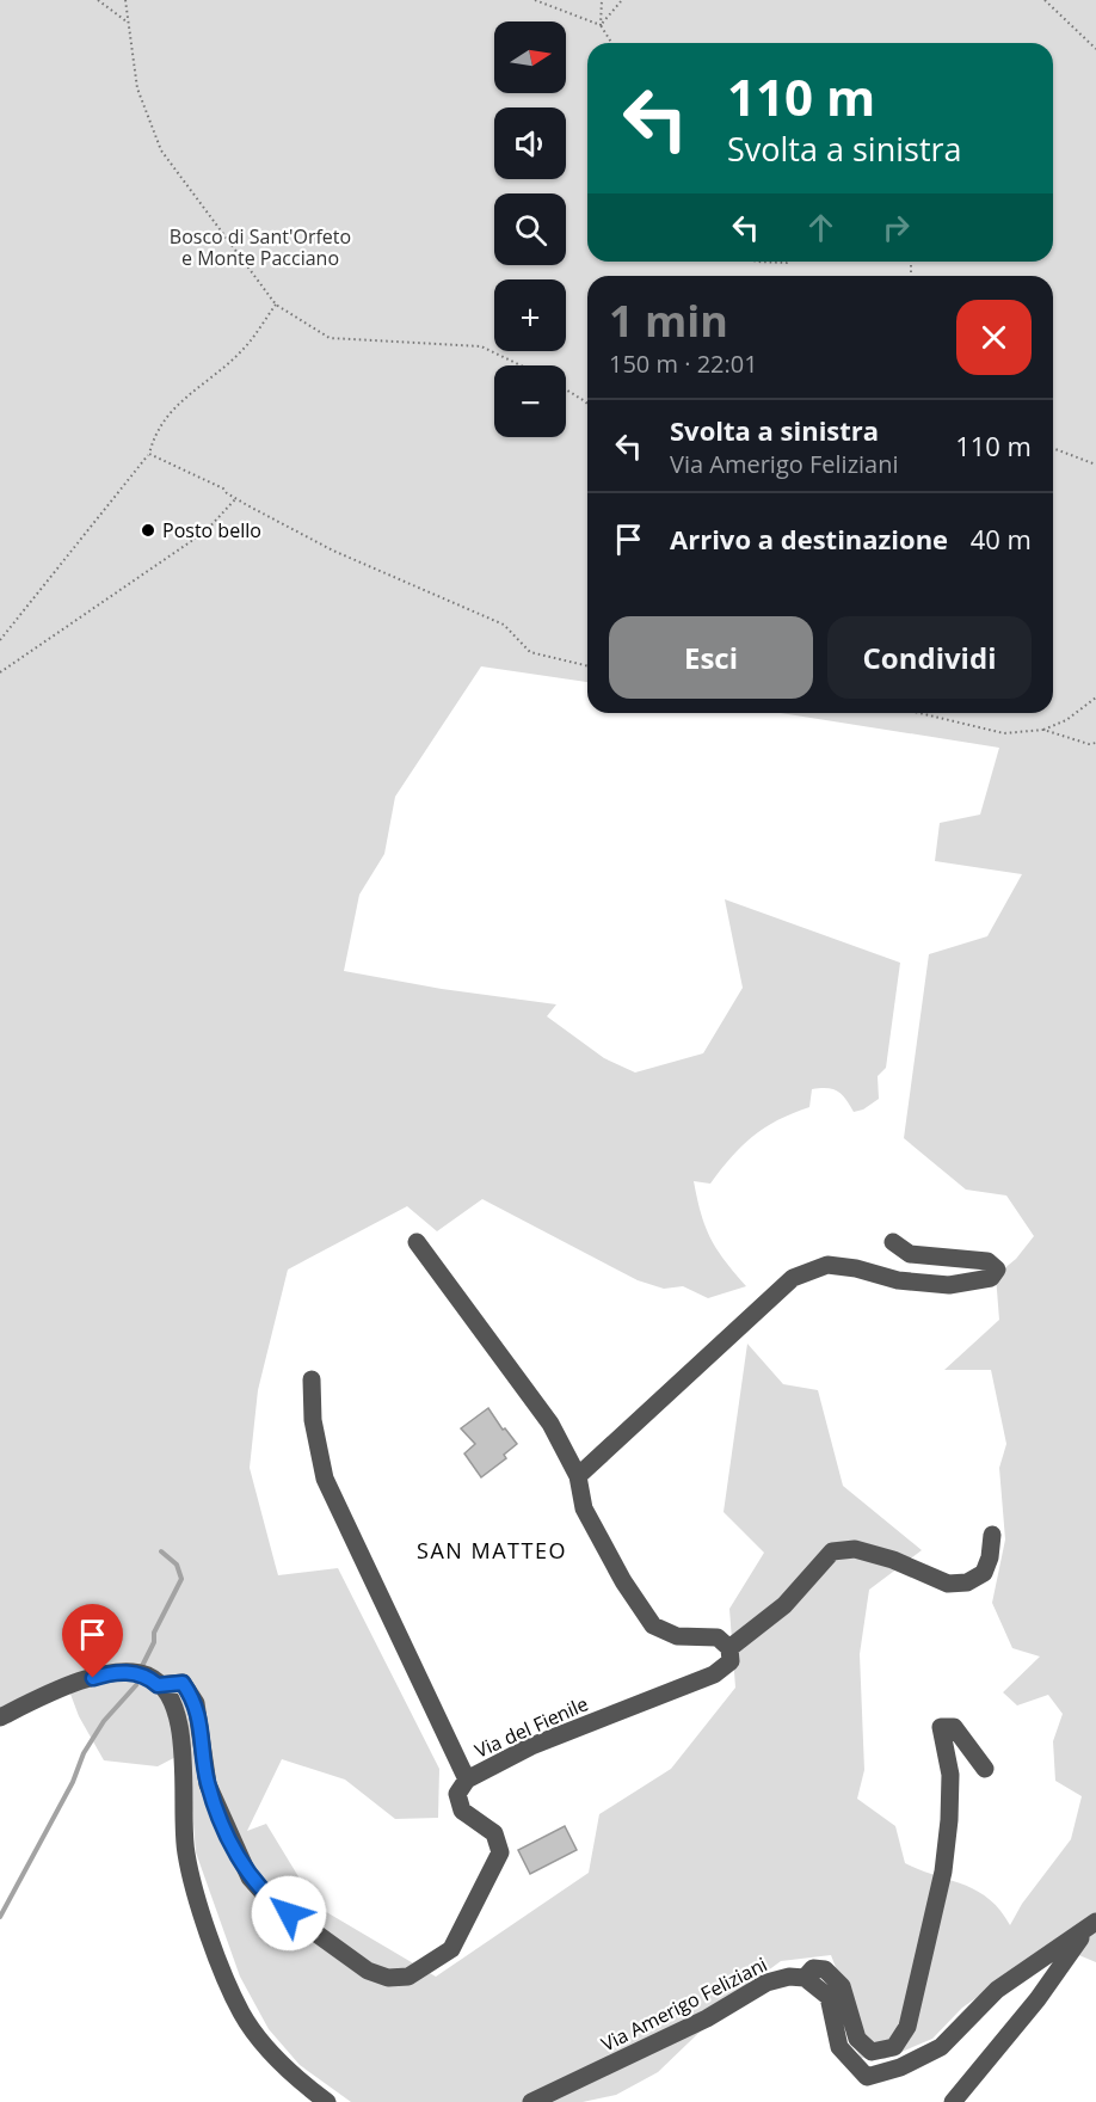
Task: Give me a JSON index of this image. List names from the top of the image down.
{
  "streets": {
    "street": ["Via del Fienile", "Via Amerigo Feliziani"]
  },
  "districts": ["SAN MATTEO"],
  "parks": ["Bosco di Sant'Orfeto e Monte Pacciano"],
  "places": ["Posto bello"],
  "north": "right",
  "page": {
    "map_buttons": ["+", "−"],
    "turn": ["110 m", "Svolta a sinistra"],
    "heading": ["1 min", "150 m · 22:01"],
    "list": [
      {
        "name": "Svolta a sinistra",
        "note": "Via Amerigo Feliziani",
        "value": "110 m"
      },
      {
        "name": "Arrivo a destinazione",
        "value": "40 m"
      }
    ],
    "buttons": ["Esci", "Condividi"]
  }
}
